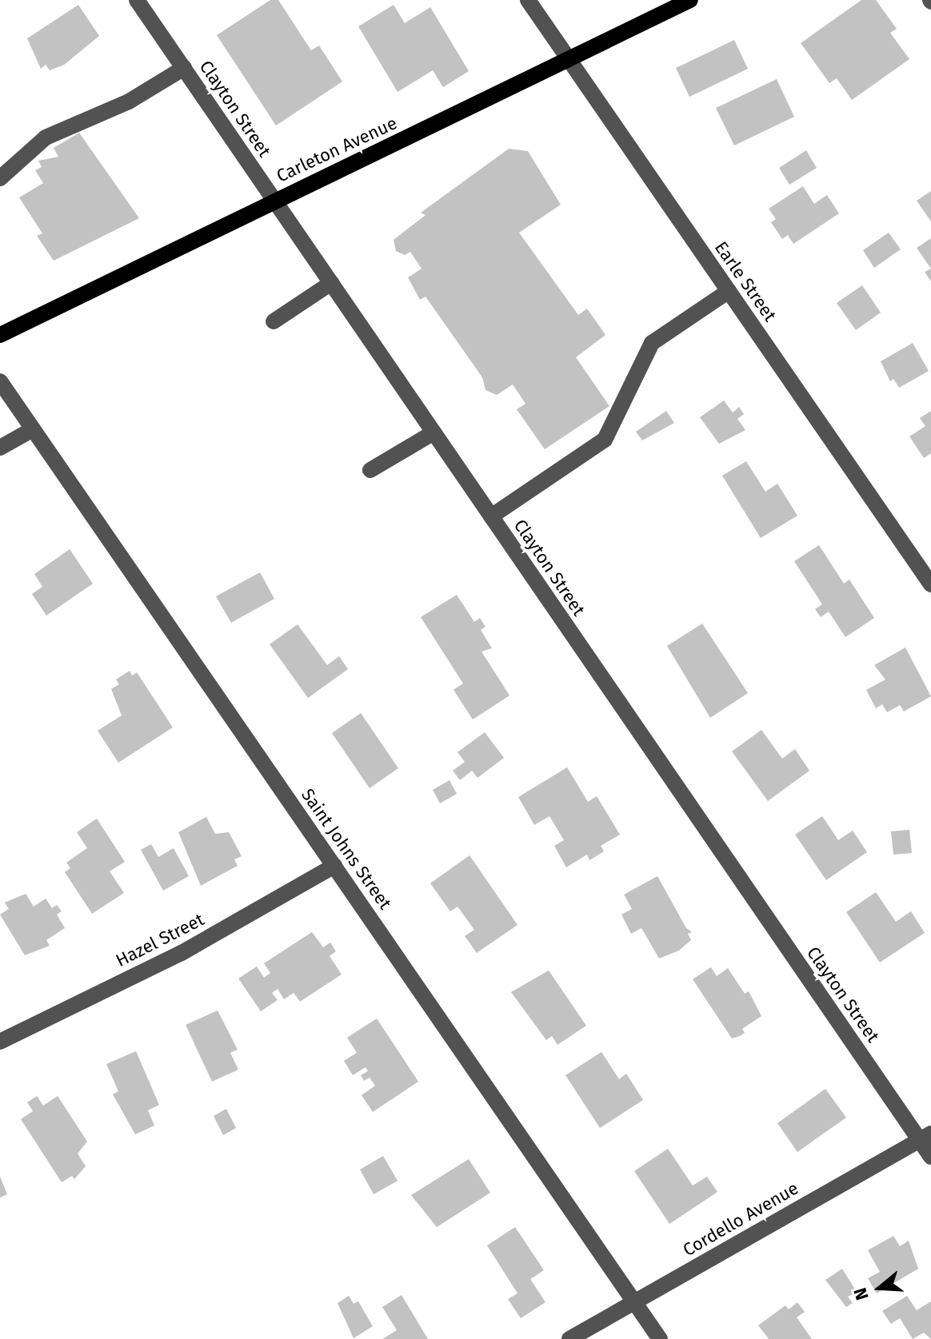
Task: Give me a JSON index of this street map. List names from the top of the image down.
{
  "streets": {
    "main road": ["Carleton Avenue"],
    "street": [
      "Clayton Street",
      "Earle Street",
      "Saint Johns Street",
      "Hazel Street",
      "Cordello Avenue"
    ]
  },
  "crossings": [
    ["Clayton Street", "Carleton Avenue"],
    ["Clayton Street", "Cordello Avenue"],
    ["Carleton Avenue", "Earle Street"],
    ["Saint Johns Street", "Hazel Street"],
    ["Saint Johns Street", "Cordello Avenue"]
  ],
  "north": "left"
}
